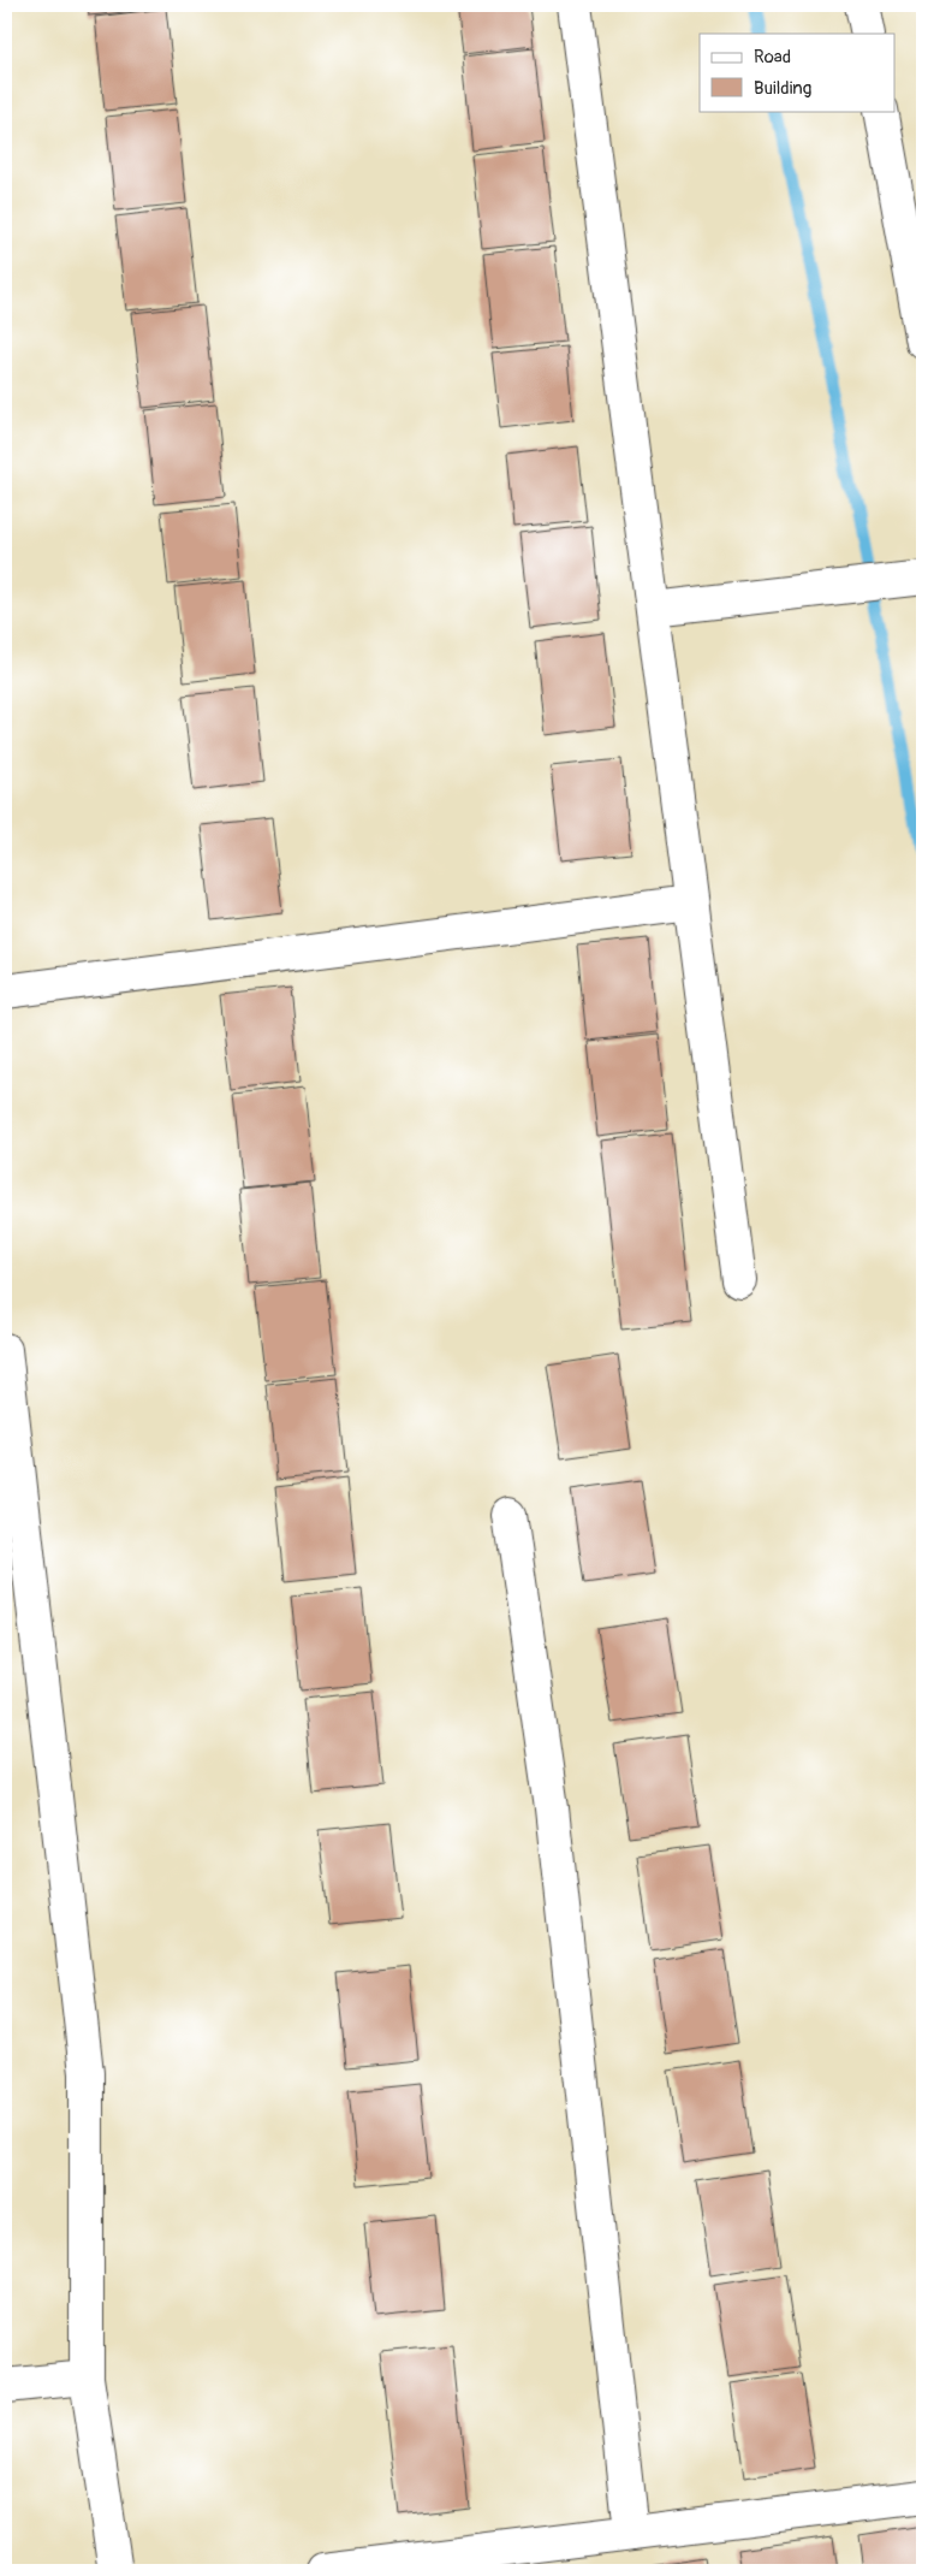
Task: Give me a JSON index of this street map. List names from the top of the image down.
{
  "legend": ["Road", "Building"]
}
